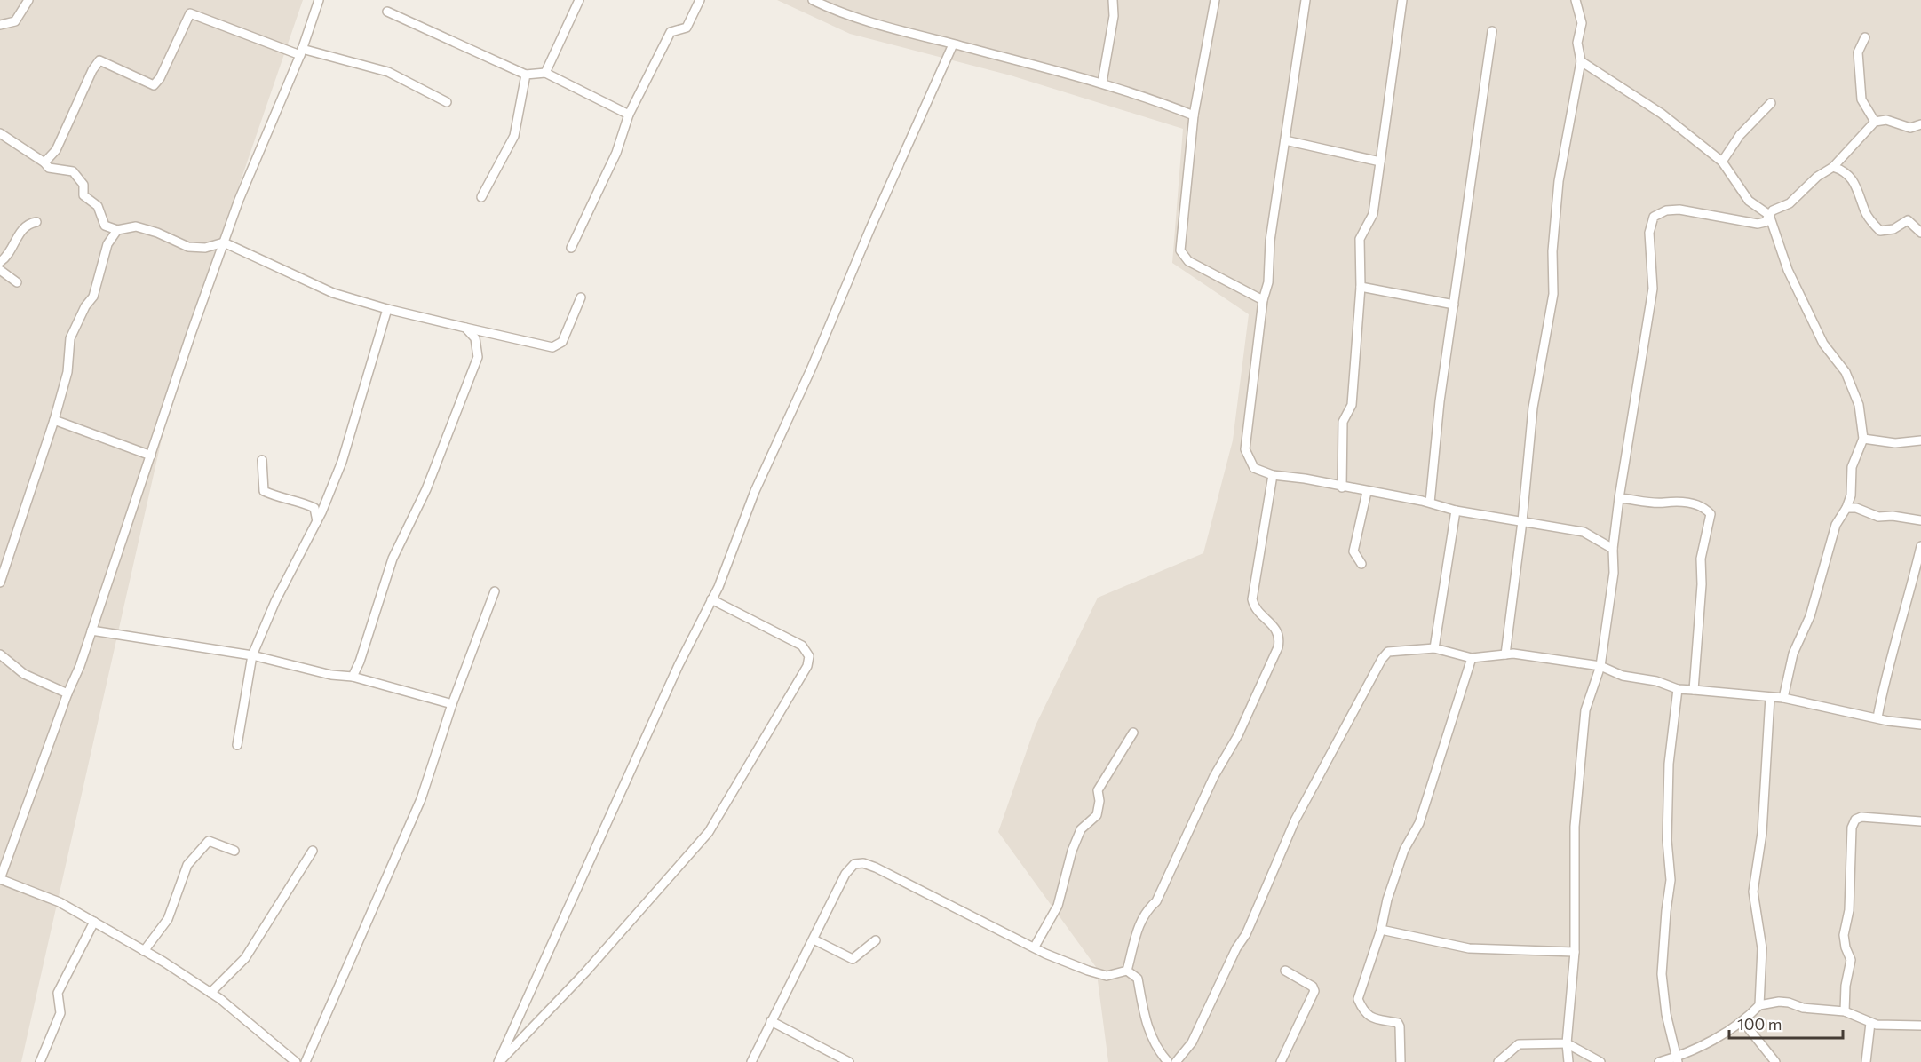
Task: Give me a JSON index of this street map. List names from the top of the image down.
{
  "scale_bar": "100 m"
}
